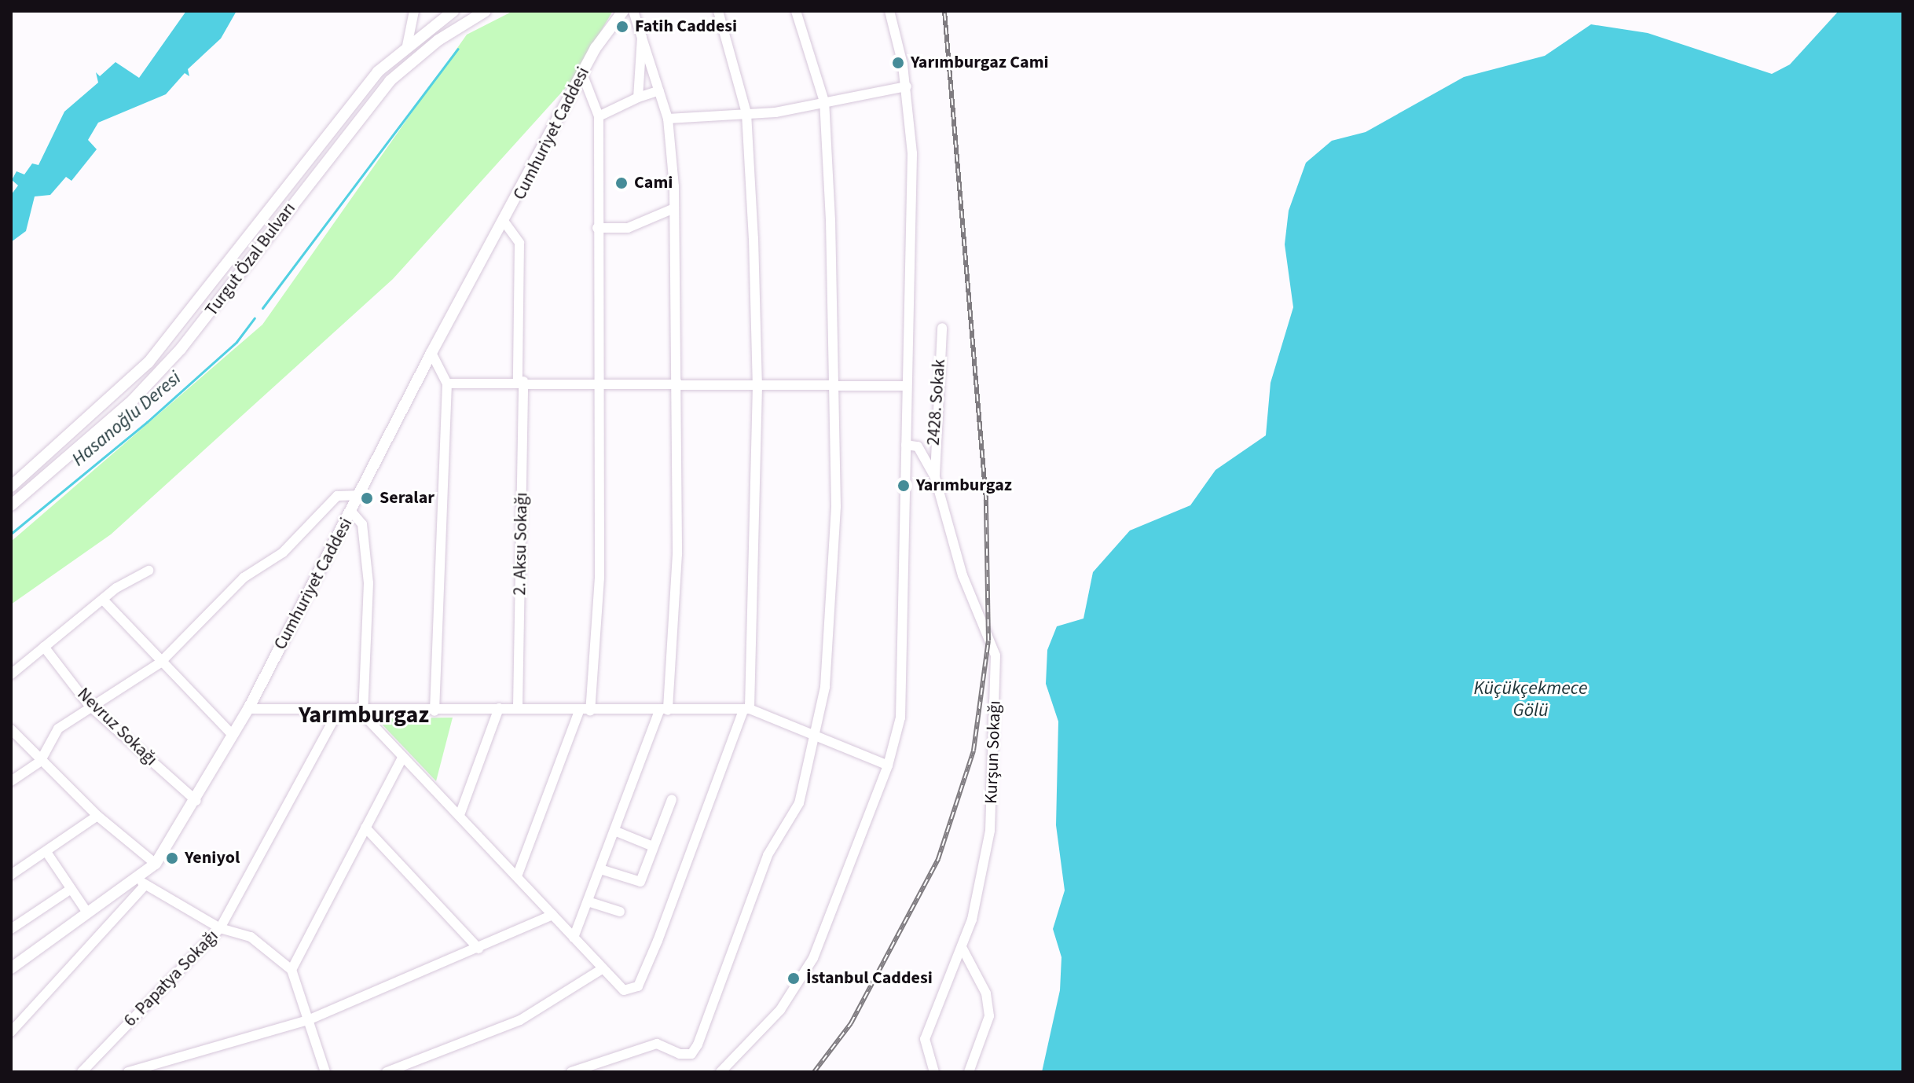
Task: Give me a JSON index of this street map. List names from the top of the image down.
{
  "streets": {
    "main road": ["Cumhuriyet Caddesi", "Turgut Özal Bulvarı"],
    "street": [
      "2428. Sokak",
      "2. Aksu Sokağı",
      "Nevruz Sokağı",
      "Kurşun Sokağı",
      "6. Papatya Sokağı"
    ]
  },
  "crossings": [
    ["Cumhuriyet Caddesi", "2. Aksu Sokağı"],
    ["Cumhuriyet Caddesi", "Nevruz Sokağı"],
    ["2428. Sokak", "Kurşun Sokağı"]
  ],
  "districts": ["Yarımburgaz"],
  "water": ["Hasanoğlu Deresi", "Küçükçekmece Gölü"],
  "places": [
    "Fatih Caddesi",
    "Yarımburgaz Cami",
    "Cami",
    "Yarımburgaz",
    "Seralar",
    "Yeniyol",
    "İstanbul Caddesi"
  ]
}
